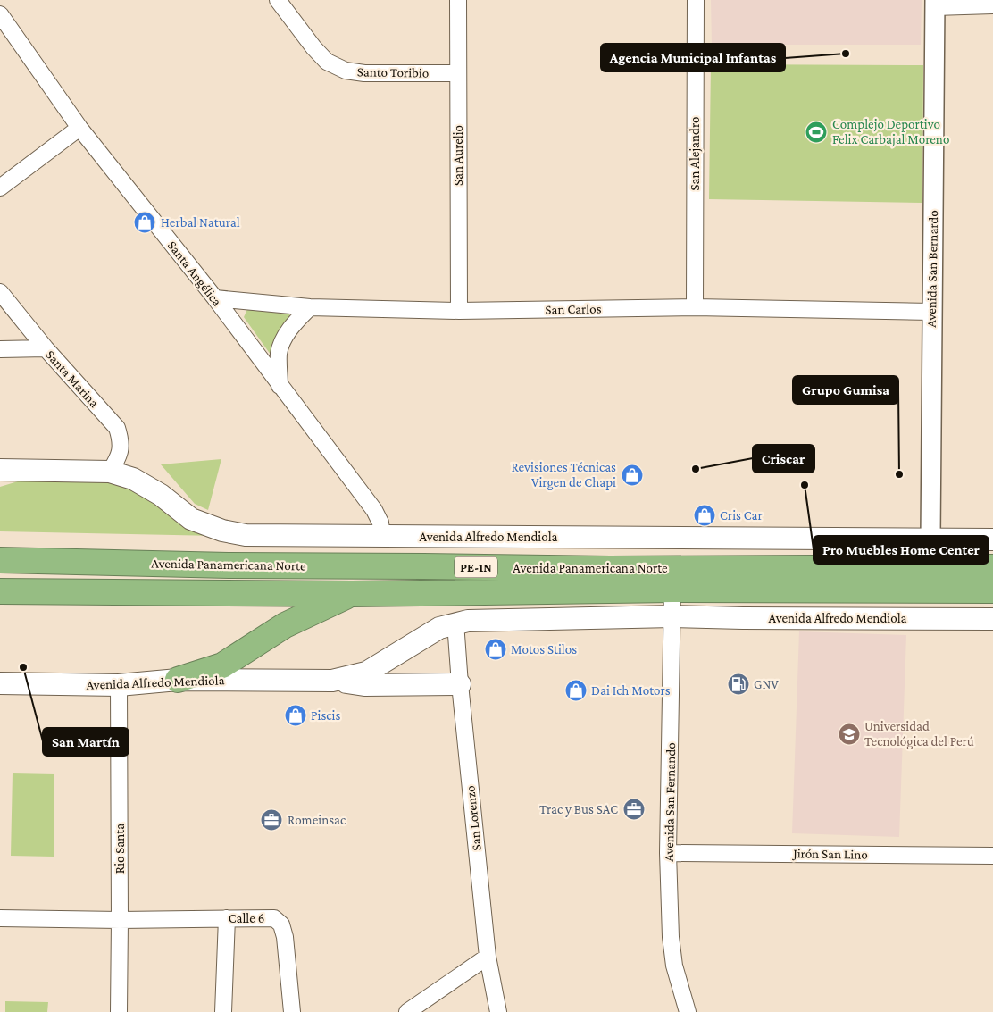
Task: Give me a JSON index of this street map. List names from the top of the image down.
{
  "streets": {
    "highway": ["Avenida Panamericana Norte", "PE-1N"],
    "main road": ["Avenida Alfredo Mendiola"],
    "street": [
      "Santo Toribio",
      "San Alejandro",
      "San Aurelio",
      "Avenida San Bernardo",
      "Santa Angélica",
      "San Carlos",
      "Santa Marina",
      "Avenida San Fernando",
      "San Lorenzo",
      "Rio Santa",
      "Jirón San Lino",
      "Calle 6"
    ]
  },
  "crossings": [
    ["Santo Toribio", "San Aurelio"],
    ["San Alejandro", "San Carlos"],
    ["San Aurelio", "San Carlos"],
    ["Avenida San Bernardo", "San Carlos"],
    ["Avenida San Bernardo", "Avenida Alfredo Mendiola"],
    ["Santa Angélica", "San Carlos"],
    ["Santa Angélica", "Avenida Alfredo Mendiola"],
    ["Santa Marina", "Avenida Alfredo Mendiola"],
    ["Avenida Alfredo Mendiola", "Avenida San Fernando"],
    ["Avenida Alfredo Mendiola", "San Lorenzo"],
    ["Avenida Alfredo Mendiola", "Rio Santa"],
    ["Avenida Panamericana Norte", "Avenida San Fernando"],
    ["Avenida San Fernando", "Jirón San Lino"],
    ["Rio Santa", "Calle 6"]
  ],
  "places": {
    "other": [
      "Agencia Municipal Infantas",
      "Criscar",
      "Grupo Gumisa",
      "Pro Muebles Home Center",
      "San Martín"
    ],
    "sports": ["Complejo Deportivo Felix Carbajal Moreno"],
    "shop": [
      "Herbal Natural",
      "Revisiones Técnicas Virgen de Chapi",
      "Cris Car",
      "Motos Stilos",
      "Dai Ich Motors",
      "Piscis"
    ],
    "fuel station": ["GNV"],
    "school or university": ["Universidad Tecnológica del Perú"],
    "office": ["Trac y Bus SAC", "Romeinsac"]
  }
}
